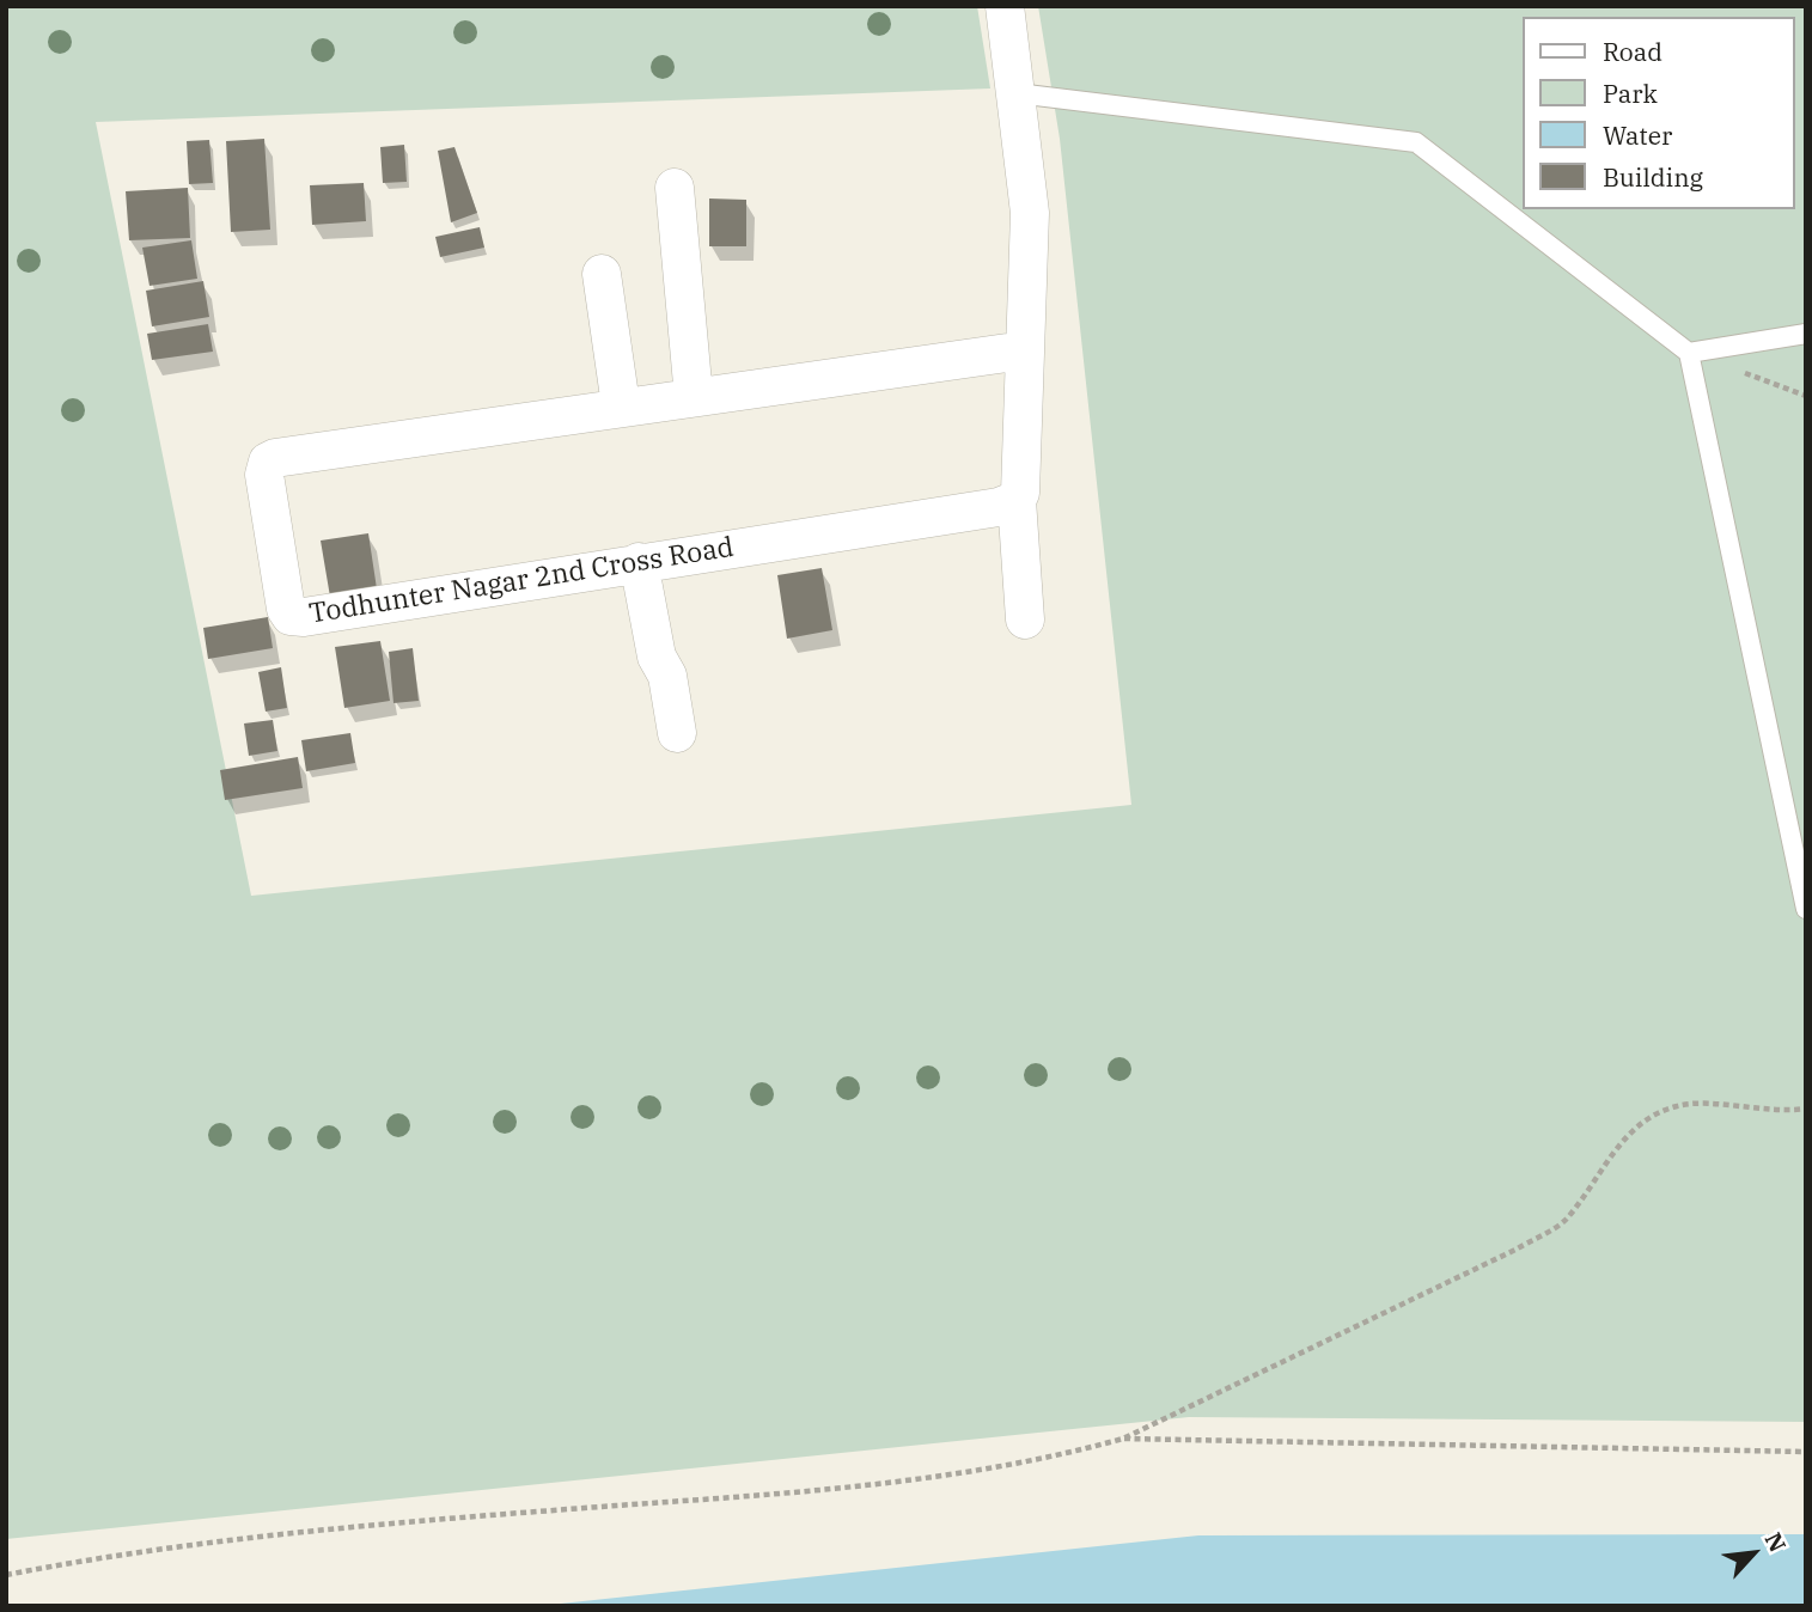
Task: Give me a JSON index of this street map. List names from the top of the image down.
{
  "streets": {
    "street": ["Todhunter Nagar 2nd Cross Road"]
  },
  "legend": [
    "Road",
    "Park",
    "Water",
    "Building"
  ],
  "north": "top right"
}
